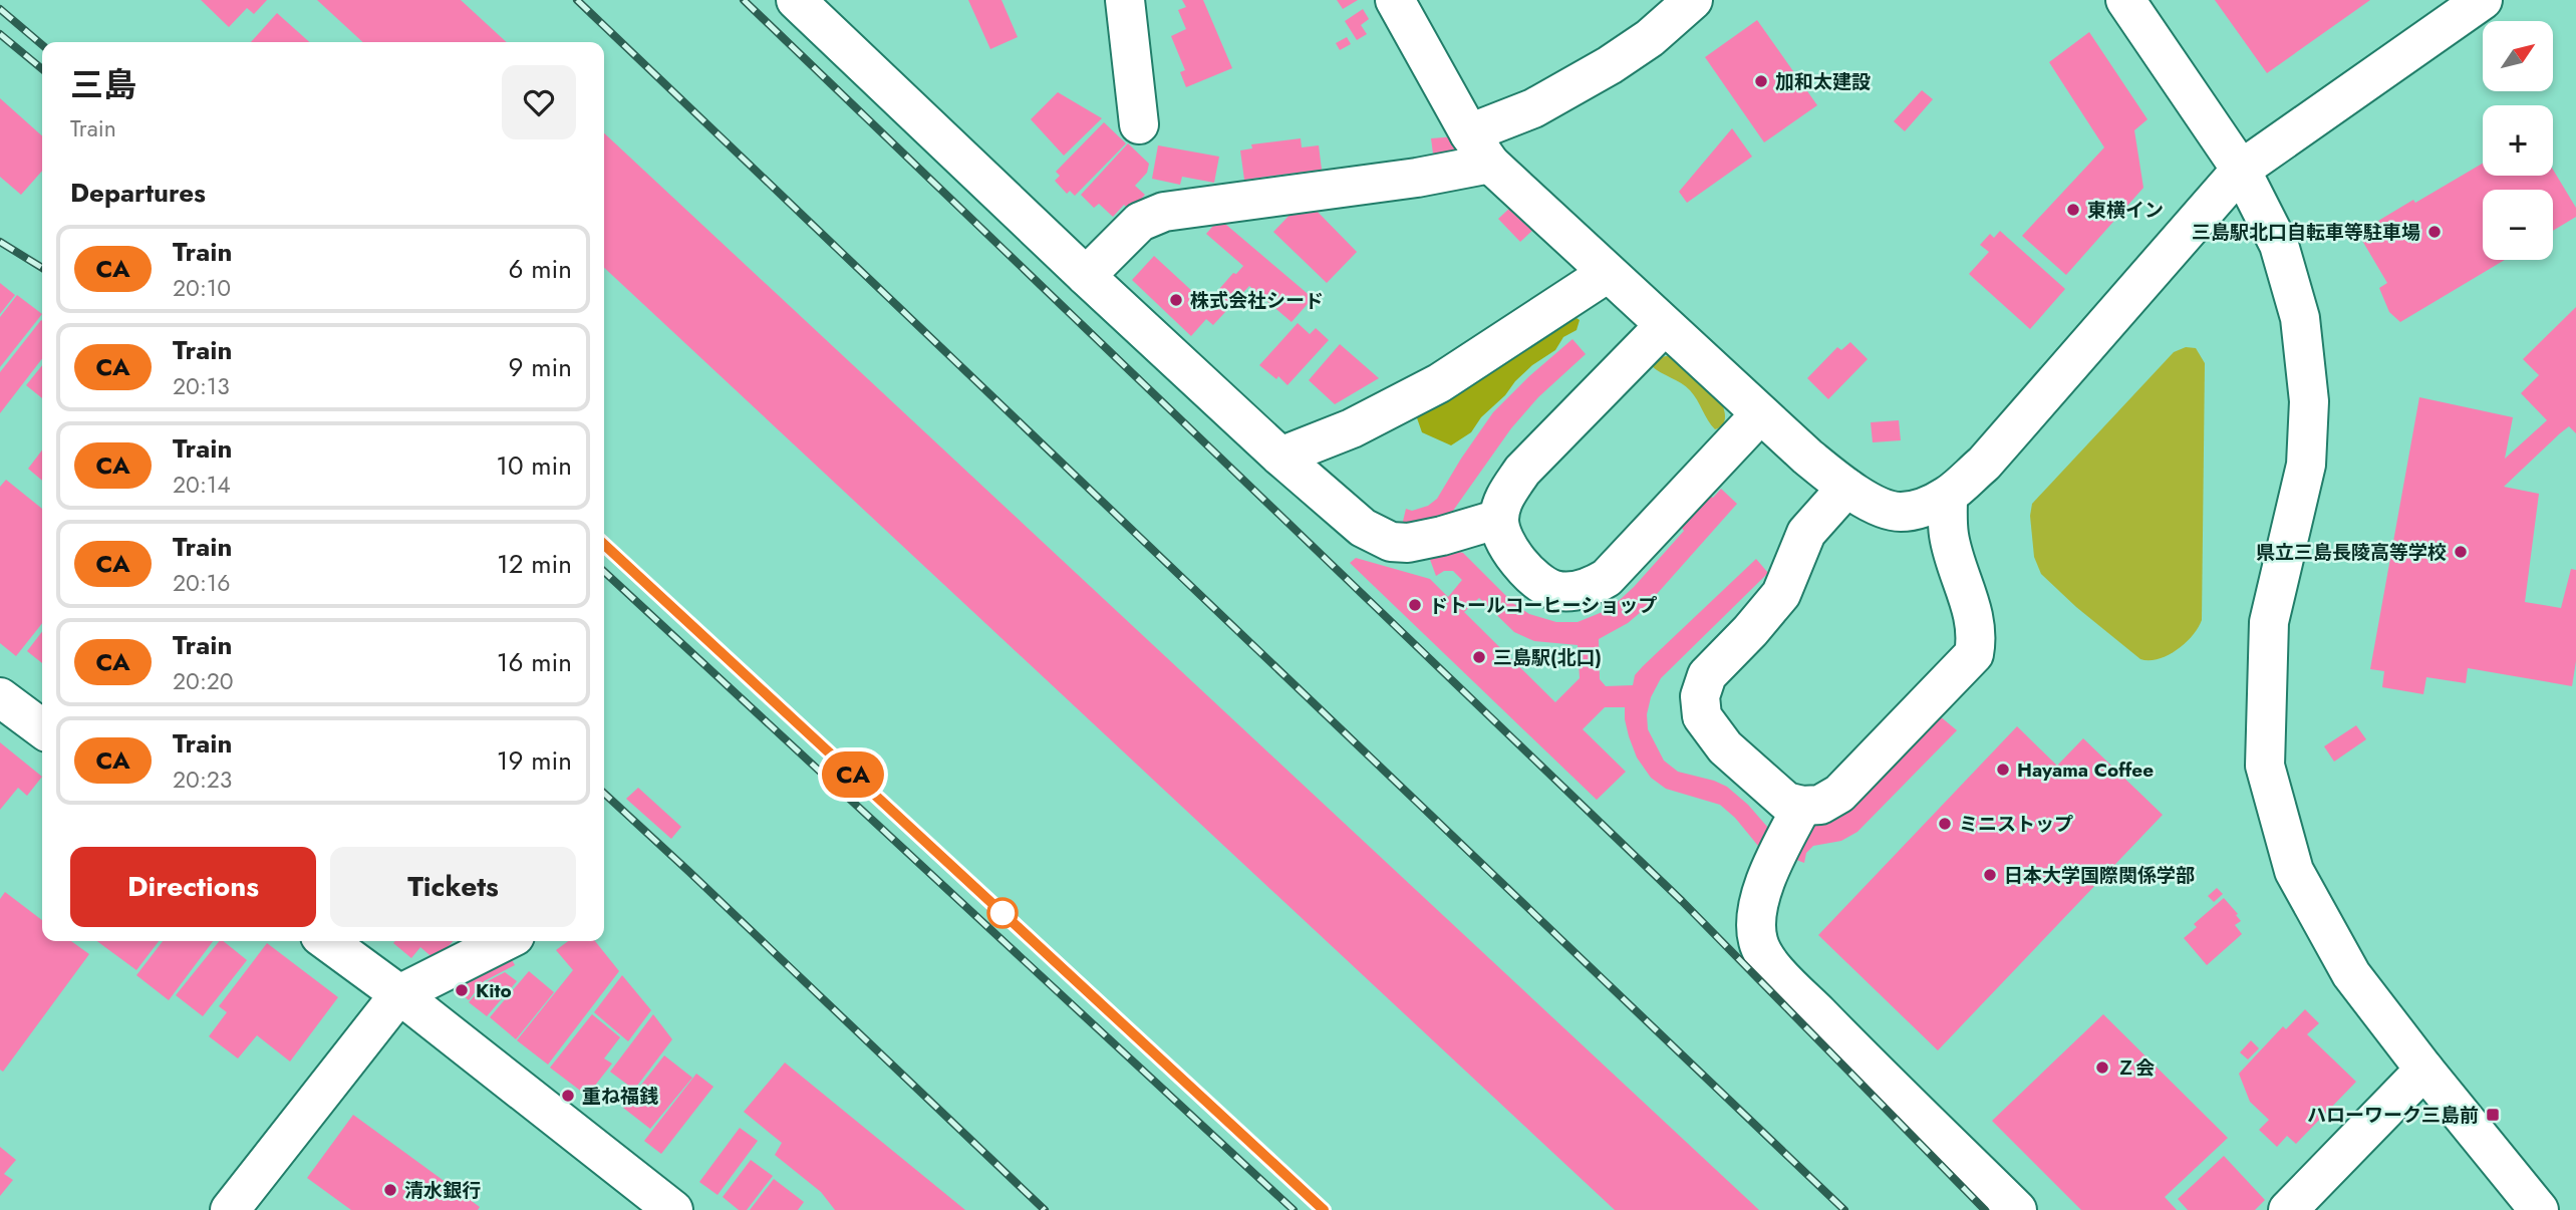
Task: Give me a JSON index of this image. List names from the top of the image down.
{
  "places": {
    "other": [
      "加和太建設",
      "東横イン",
      "三島駅北口自転車等駐車場",
      "株式会社シード",
      "県立三島長陵高等学校",
      "ドトールコーヒーショップ",
      "三島駅(北口)",
      "Hayama Coffee",
      "ミニストップ",
      "日本大学国際関係学部",
      "Kito",
      "Ｚ会",
      "重ね福銭",
      "清水銀行"
    ],
    "transit": ["ハローワーク三島前"]
  },
  "north": "top right",
  "page": {
    "on_map": "CA",
    "map_buttons": ["+", "−"],
    "heading": [
      ["三島", "Train"],
      "Departures"
    ],
    "list": [
      {
        "mark": "CA",
        "name": "Train",
        "note": "20:10",
        "value": "6 min"
      },
      {
        "mark": "CA",
        "name": "Train",
        "note": "20:13",
        "value": "9 min"
      },
      {
        "mark": "CA",
        "name": "Train",
        "note": "20:14",
        "value": "10 min"
      },
      {
        "mark": "CA",
        "name": "Train",
        "note": "20:16",
        "value": "12 min"
      },
      {
        "mark": "CA",
        "name": "Train",
        "note": "20:20",
        "value": "16 min"
      },
      {
        "mark": "CA",
        "name": "Train",
        "note": "20:23",
        "value": "19 min"
      }
    ],
    "buttons": ["Directions", "Tickets"]
  }
}
